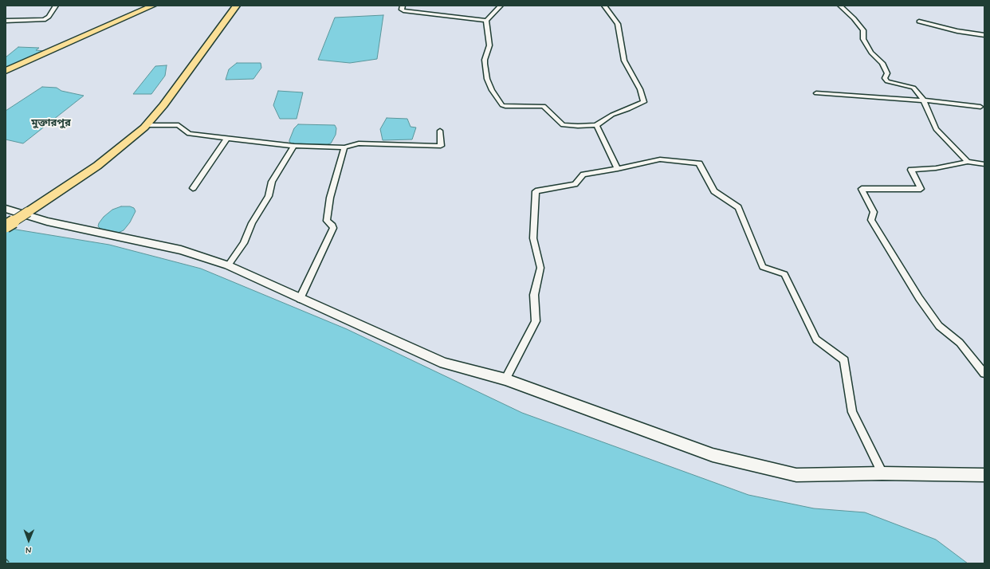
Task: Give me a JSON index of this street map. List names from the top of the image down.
{
  "districts": ["মুক্তারপুর"],
  "north": "bottom"
}
